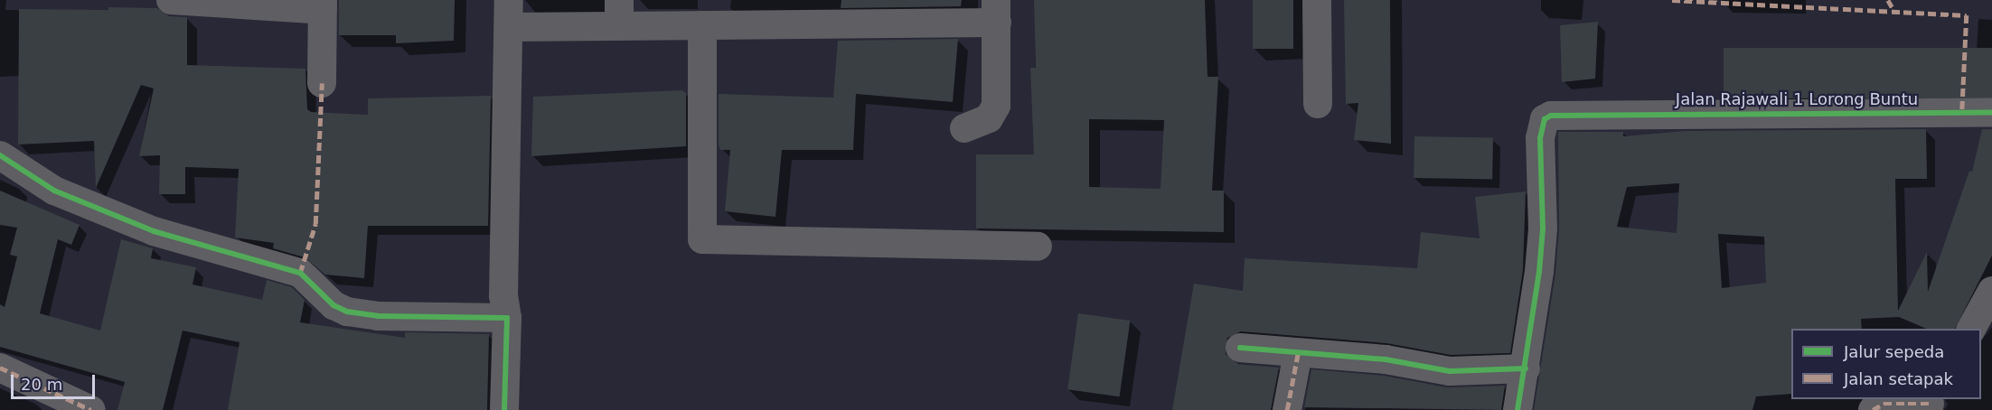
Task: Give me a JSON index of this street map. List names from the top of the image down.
{
  "streets": {
    "street": ["Jalan Rajawali 1 Lorong Buntu"]
  },
  "legend": ["Jalur sepeda", "Jalan setapak"],
  "scale_bar": "20 m"
}
